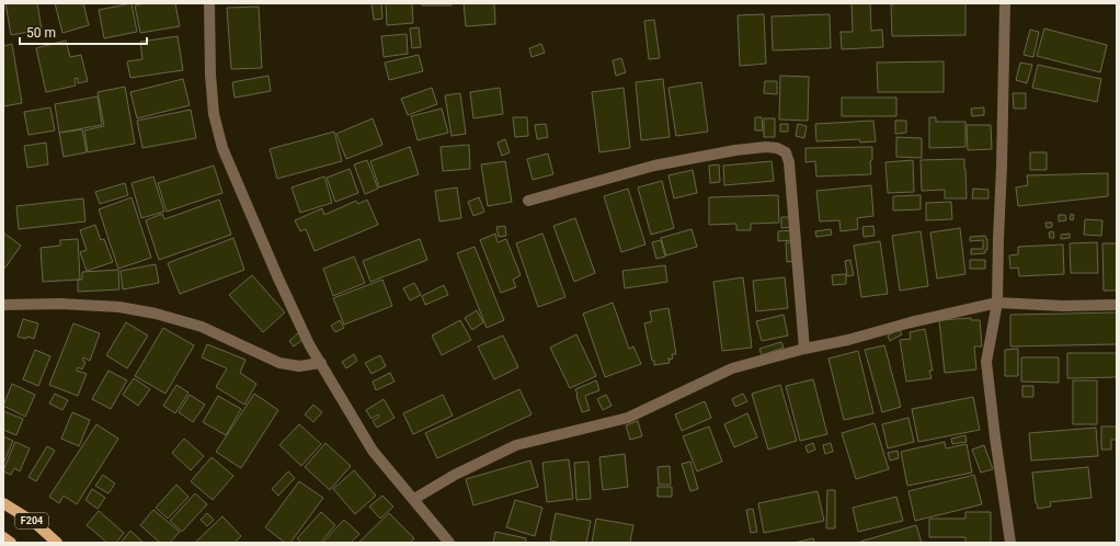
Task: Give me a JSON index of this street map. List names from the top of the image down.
{
  "streets": {
    "main road": ["F204"]
  },
  "scale_bar": "50 m"
}
